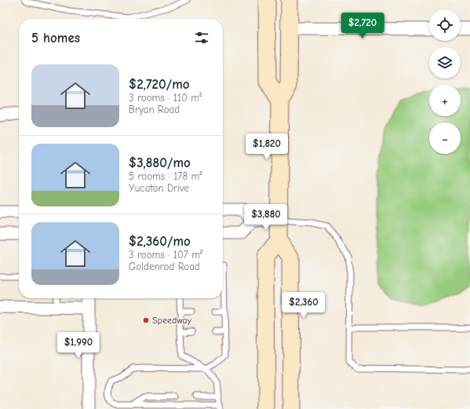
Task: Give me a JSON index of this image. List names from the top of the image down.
{
  "places": ["Speedway"],
  "page": {
    "map_buttons": ["+", "−"],
    "price": [
      "$2,720",
      "$1,820",
      "$3,880",
      "$2,360",
      "$1,990"
    ],
    "heading": "5 homes",
    "list": [
      {
        "name": "$2,720/mo",
        "note": "3 rooms · 110 m² · Bryan Road"
      },
      {
        "name": "$3,880/mo",
        "note": "5 rooms · 178 m² · Yucatan Drive"
      },
      {
        "name": "$2,360/mo",
        "note": "3 rooms · 107 m² · Goldenrod Road"
      }
    ]
  }
}
